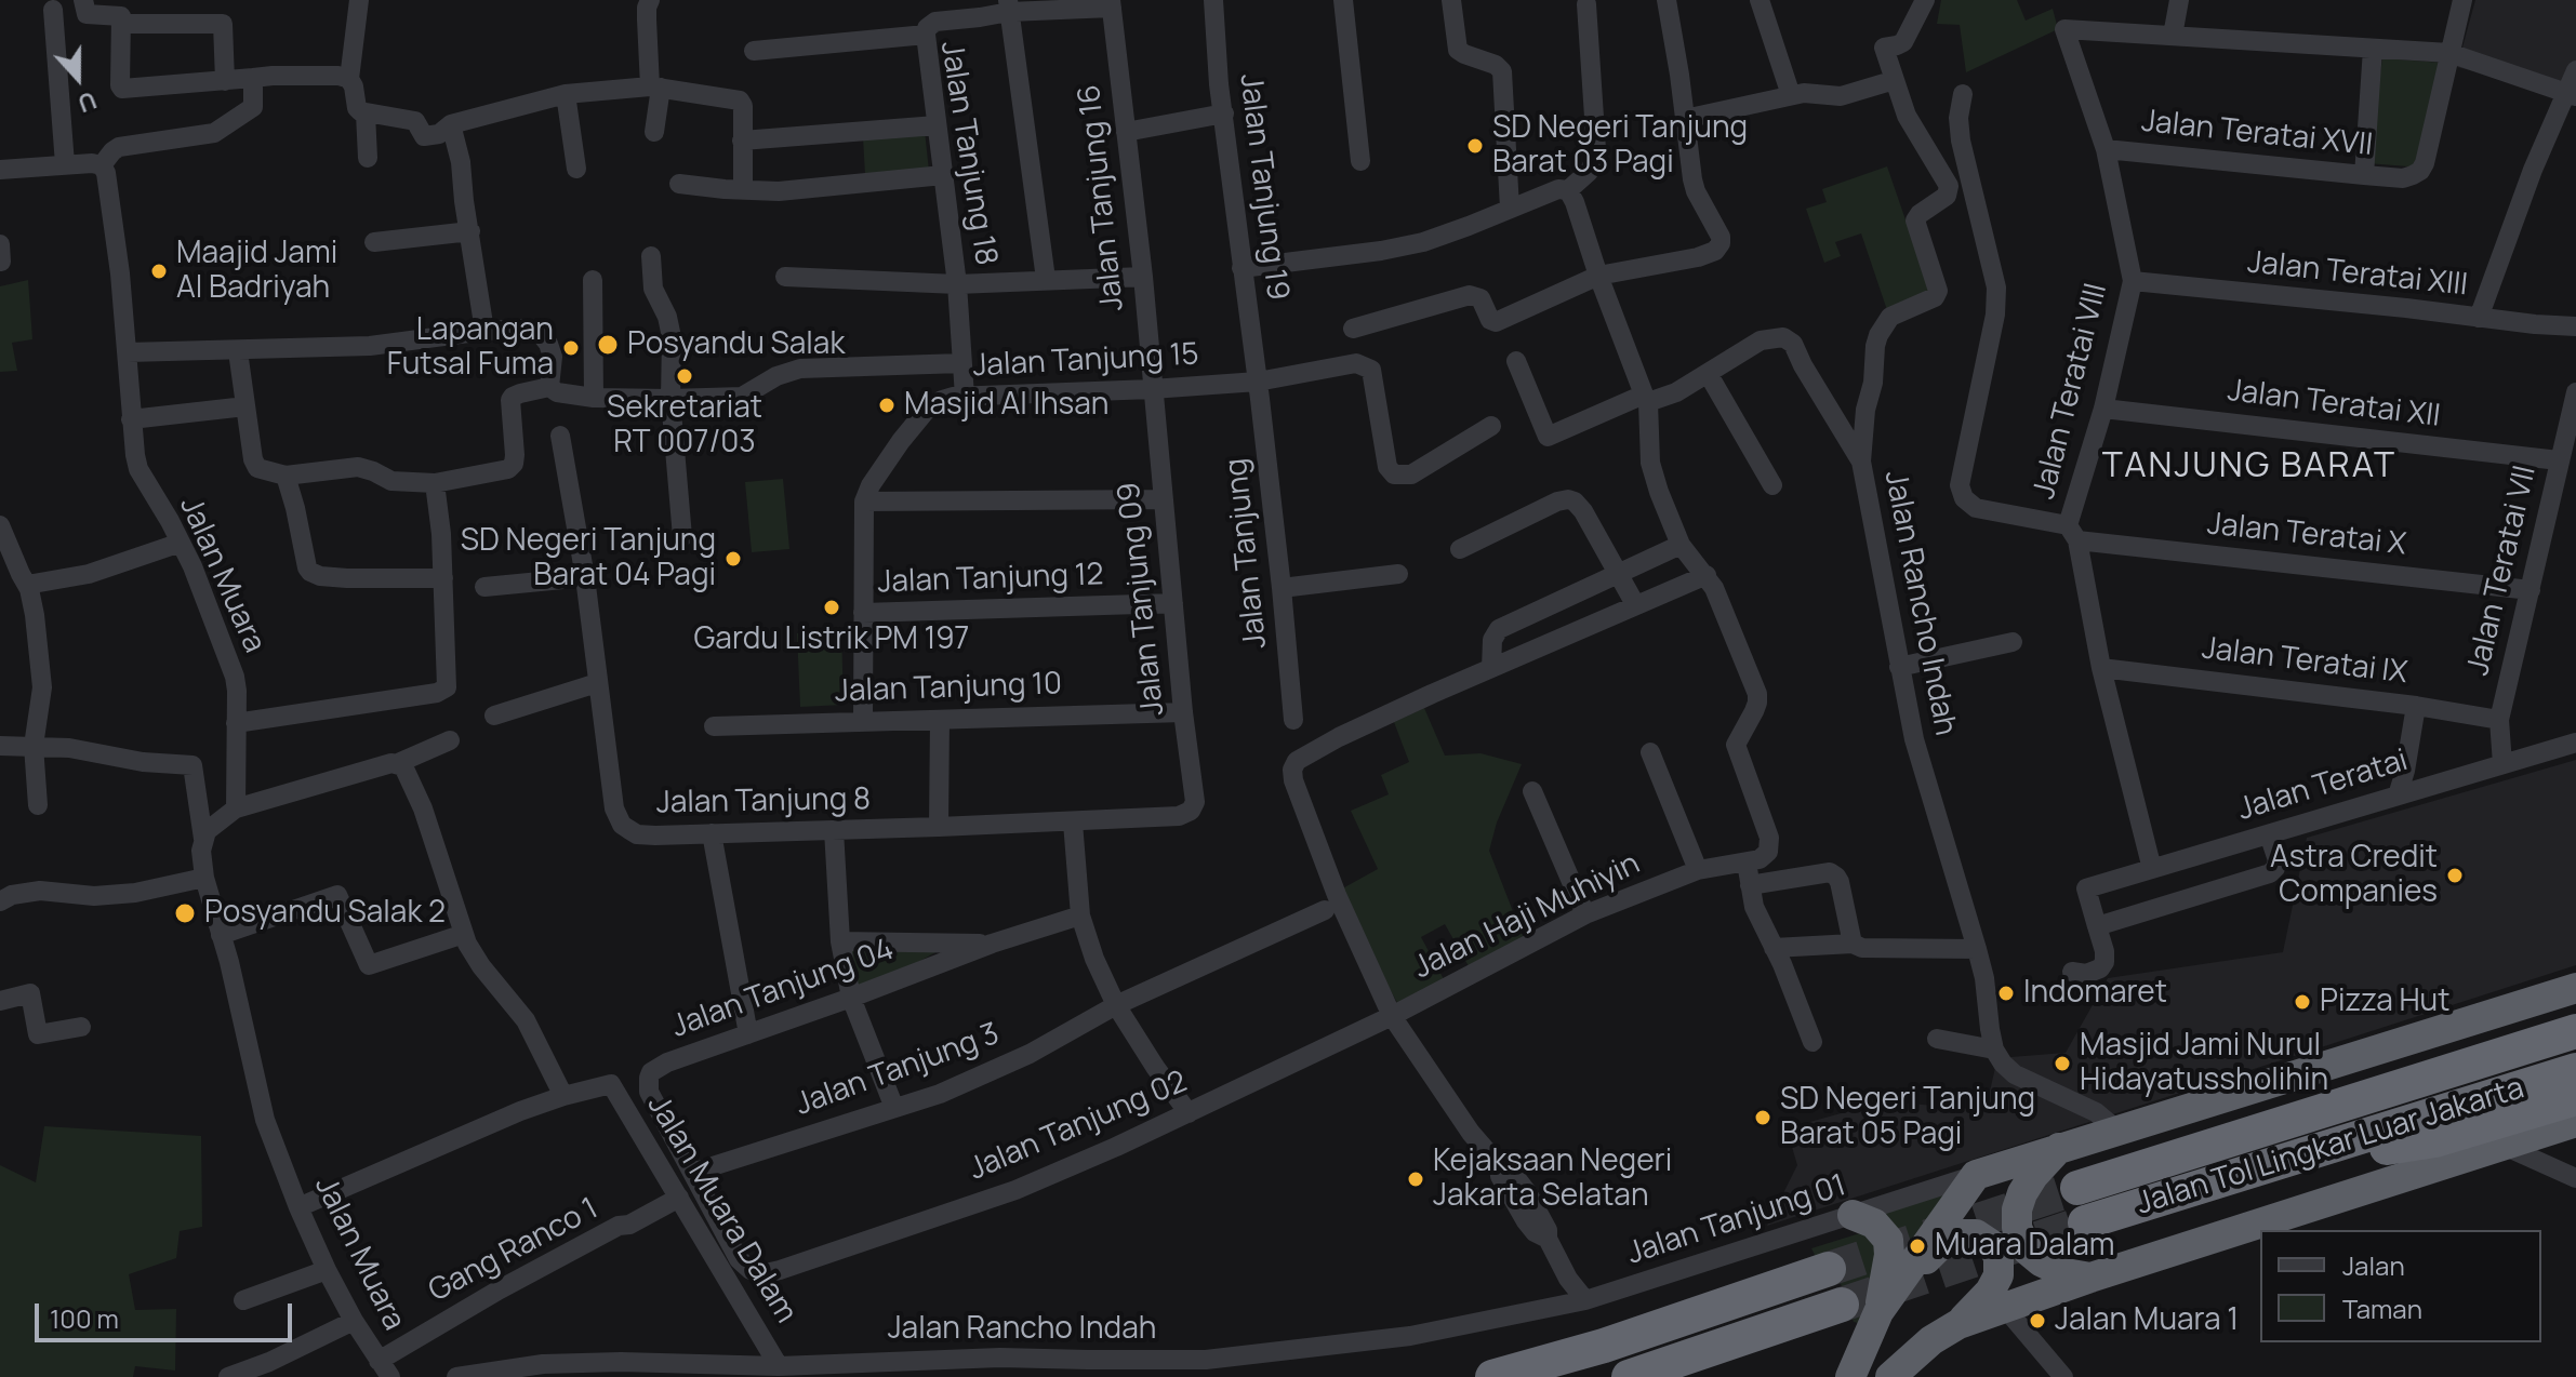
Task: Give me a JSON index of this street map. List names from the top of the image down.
{
  "streets": {
    "highway": ["Jalan Tol Lingkar Luar Jakarta"],
    "street": [
      "Jalan Teratai XVII",
      "Jalan Tanjung 18",
      "Jalan Tanjung 19",
      "Jalan Tanjung 16",
      "Jalan Teratai XIII",
      "Jalan Tanjung 15",
      "Jalan Teratai VIII",
      "Jalan Teratai XII",
      "Jalan Teratai X",
      "Jalan Tanjung",
      "Jalan Teratai VII",
      "Jalan Muara",
      "Jalan Tanjung 12",
      "Jalan Tanjung 09",
      "Jalan Rancho Indah",
      "Jalan Teratai IX",
      "Jalan Tanjung 10",
      "Jalan Teratai",
      "Jalan Tanjung 8",
      "Jalan Haji Muhiyin",
      "Jalan Tanjung 04",
      "Jalan Tanjung 3",
      "Jalan Tanjung 02",
      "Jalan Muara Dalam",
      "Jalan Tanjung 01",
      "Gang Ranco 1"
    ]
  },
  "crossings": [
    ["Jalan Teratai XVII", "Jalan Teratai VIII"],
    ["Jalan Tanjung 18", "Jalan Tanjung 15"],
    ["Jalan Tanjung 19", "Jalan Tanjung 15"],
    ["Jalan Tanjung 19", "Jalan Tanjung"],
    ["Jalan Tanjung 16", "Jalan Tanjung 15"],
    ["Jalan Tanjung 16", "Jalan Tanjung 09"],
    ["Jalan Teratai XIII", "Jalan Teratai VIII"],
    ["Jalan Tanjung 15", "Jalan Tanjung"],
    ["Jalan Tanjung 15", "Jalan Tanjung 09"],
    ["Jalan Teratai VIII", "Jalan Teratai XII"],
    ["Jalan Teratai VIII", "Jalan Teratai X"],
    ["Jalan Teratai VIII", "Jalan Teratai IX"],
    ["Jalan Teratai VIII", "Jalan Teratai"],
    ["Jalan Teratai XII", "Jalan Teratai VII"],
    ["Jalan Teratai X", "Jalan Teratai VII"],
    ["Jalan Teratai VII", "Jalan Teratai IX"],
    ["Jalan Teratai VII", "Jalan Teratai"],
    ["Jalan Muara", "Gang Ranco 1"],
    ["Jalan Tanjung 12", "Jalan Tanjung 09"],
    ["Jalan Tanjung 09", "Jalan Tanjung 10"],
    ["Jalan Tanjung 09", "Jalan Tanjung 8"],
    ["Jalan Rancho Indah", "Jalan Muara Dalam"],
    ["Jalan Rancho Indah", "Jalan Tanjung 01"],
    ["Jalan Haji Muhiyin", "Jalan Tanjung 02"],
    ["Jalan Tanjung 04", "Jalan Tanjung 3"],
    ["Jalan Tanjung 04", "Jalan Tanjung 02"],
    ["Jalan Muara Dalam", "Gang Ranco 1"]
  ],
  "districts": ["TANJUNG BARAT"],
  "places": [
    "SD Negeri Tanjung Barat 03 Pagi",
    "Maajid Jami Al Badriyah",
    "Posyandu Salak",
    "Lapangan Futsal Fuma",
    "Sekretariat RT 007/03",
    "Masjid Al Ihsan",
    "SD Negeri Tanjung Barat 04 Pagi",
    "Gardu Listrik PM 197",
    "Astra Credit Companies",
    "Posyandu Salak 2",
    "Indomaret",
    "Pizza Hut",
    "Masjid Jami Nurul Hidayatussholihin",
    "SD Negeri Tanjung Barat 05 Pagi",
    "Kejaksaan Negeri Jakarta Selatan",
    "Muara Dalam",
    "Jalan Muara 1"
  ],
  "legend": ["Jalan", "Taman"],
  "scale_bar": "100 m",
  "north": "bottom"
}
